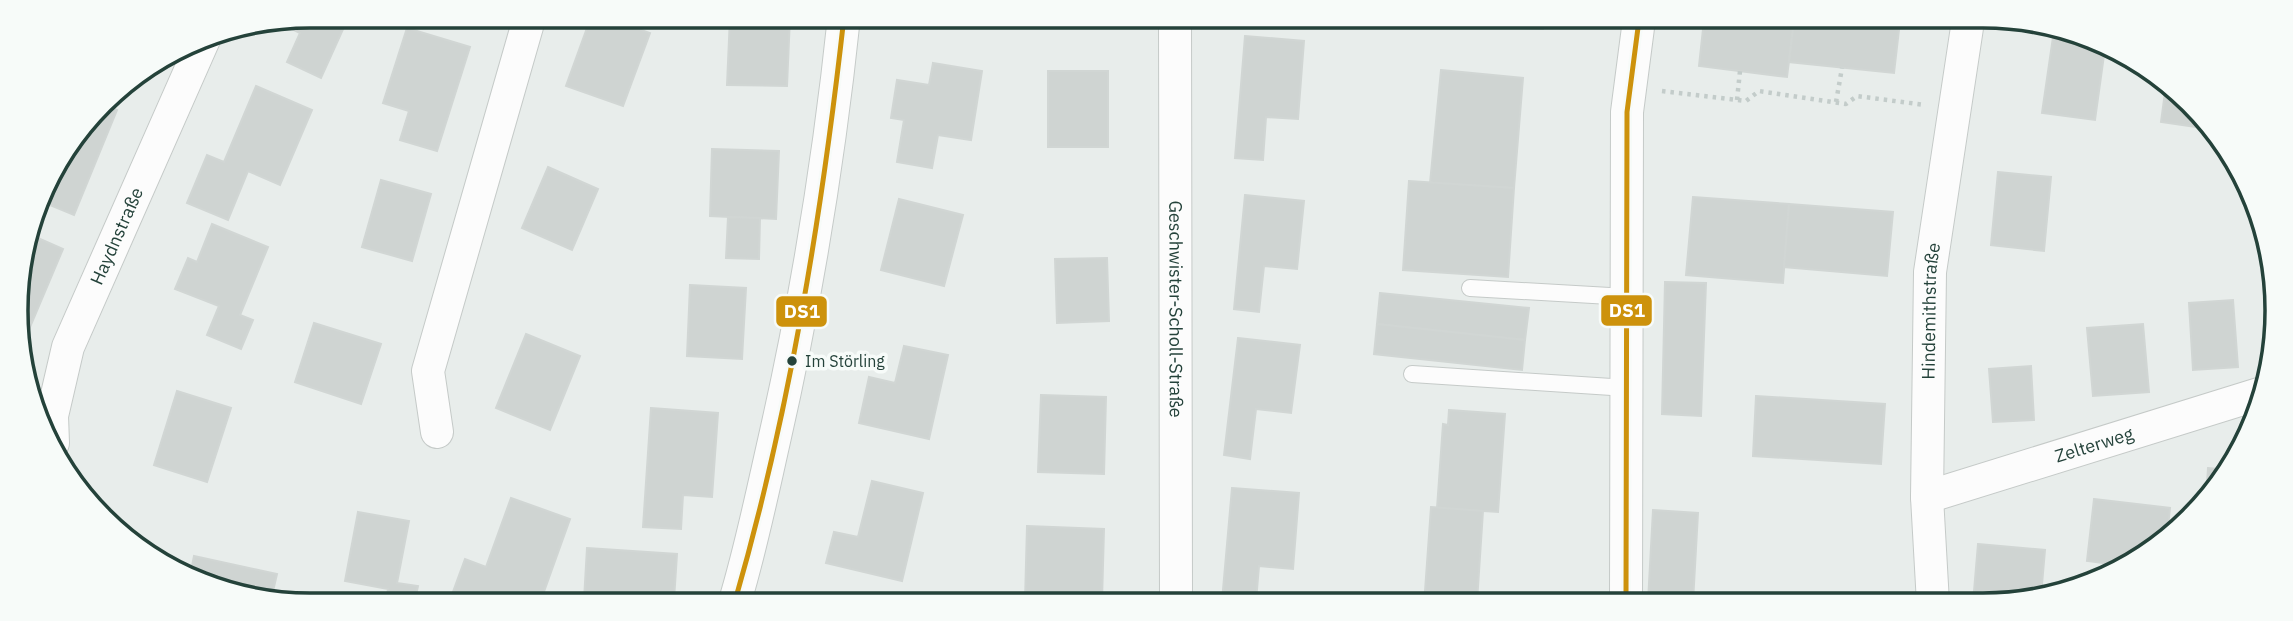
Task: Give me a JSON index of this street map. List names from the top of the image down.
{
  "streets": {
    "street": [
      "Haydnstraße",
      "Geschwister-Scholl-Straße",
      "Hindemithstraße",
      "Zelterweg"
    ]
  },
  "crossings": [
    ["Hindemithstraße", "Zelterweg"]
  ],
  "places": ["Im Störling"],
  "lines": ["transit line DS1"]
}
